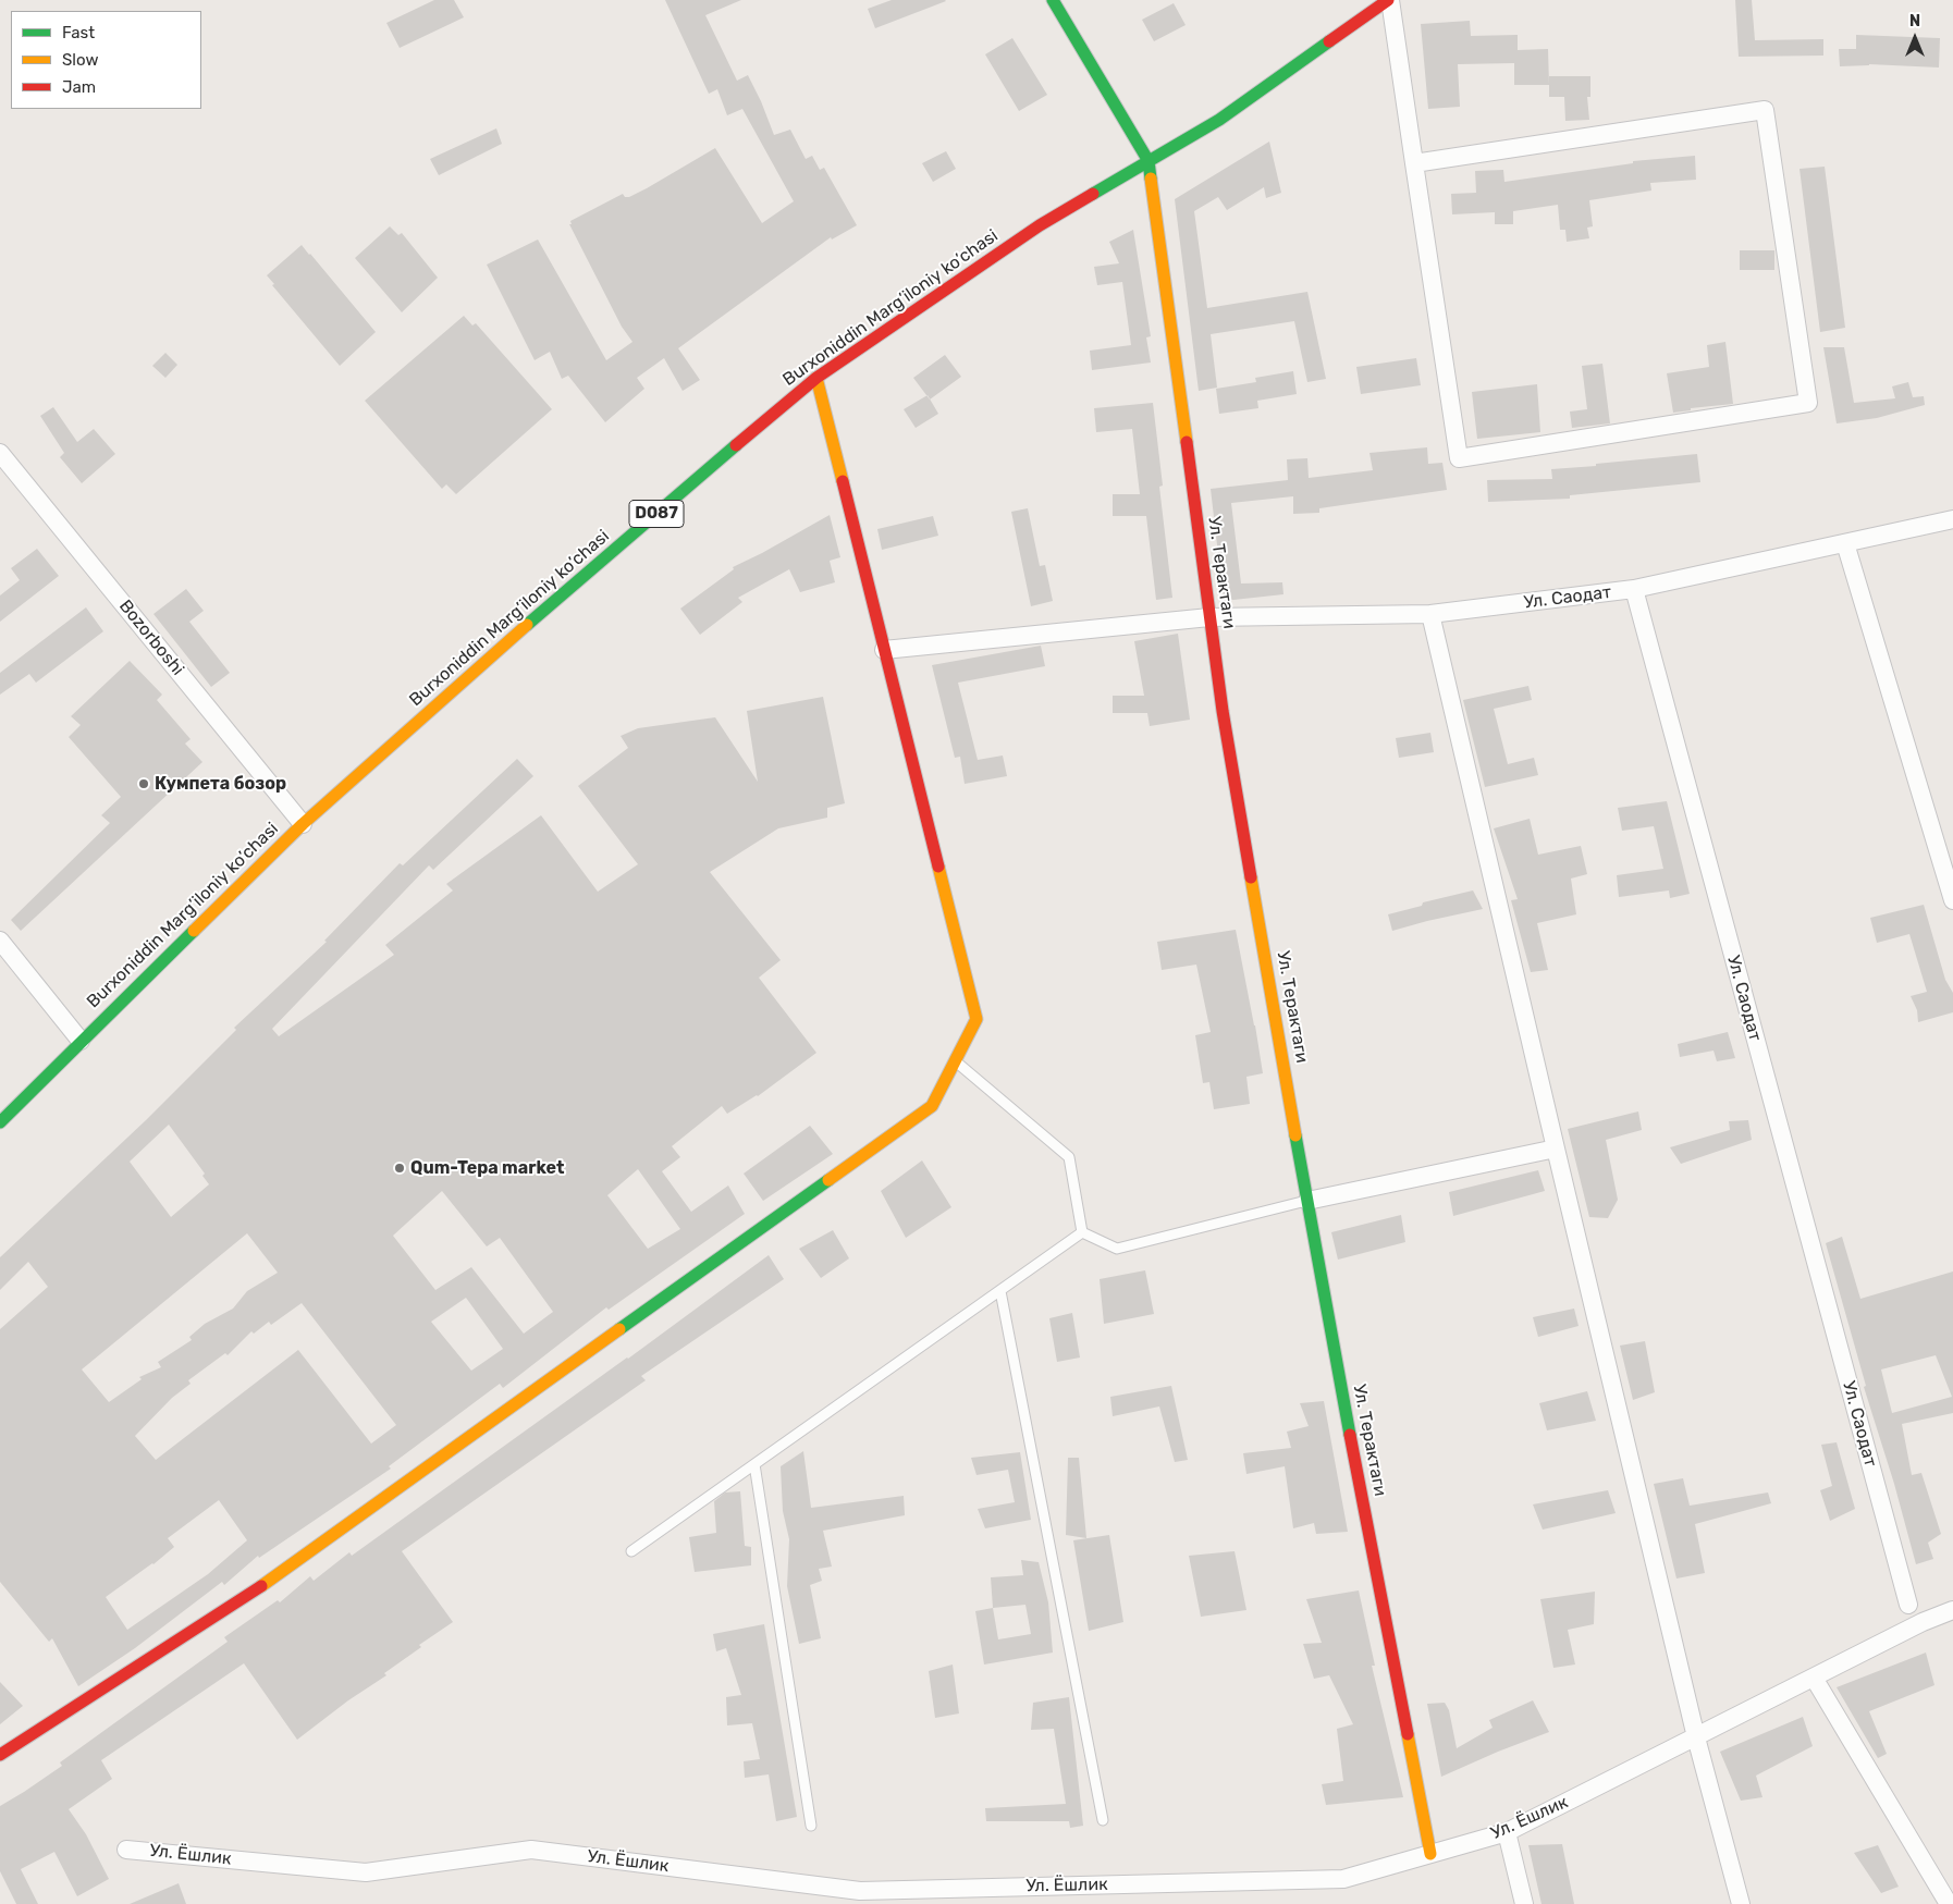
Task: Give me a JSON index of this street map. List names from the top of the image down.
{
  "streets": {
    "street": [
      "Burxoniddin Marg’iloniy ko’chasi",
      "D087",
      "Ул. Терактаги",
      "Ул. Саодат",
      "Bozorboshi",
      "Ул. Ёшлик"
    ]
  },
  "crossings": [
    ["Burxoniddin Marg’iloniy ko’chasi", "Ул. Терактаги"],
    ["Burxoniddin Marg’iloniy ko’chasi", "Bozorboshi"],
    ["Ул. Терактаги", "Ул. Саодат"],
    ["Ул. Терактаги", "Ул. Ёшлик"]
  ],
  "places": ["Кумпета бозор", "Qum-Tepa market"],
  "legend": ["Fast", "Slow", "Jam"],
  "north": "top"
}
